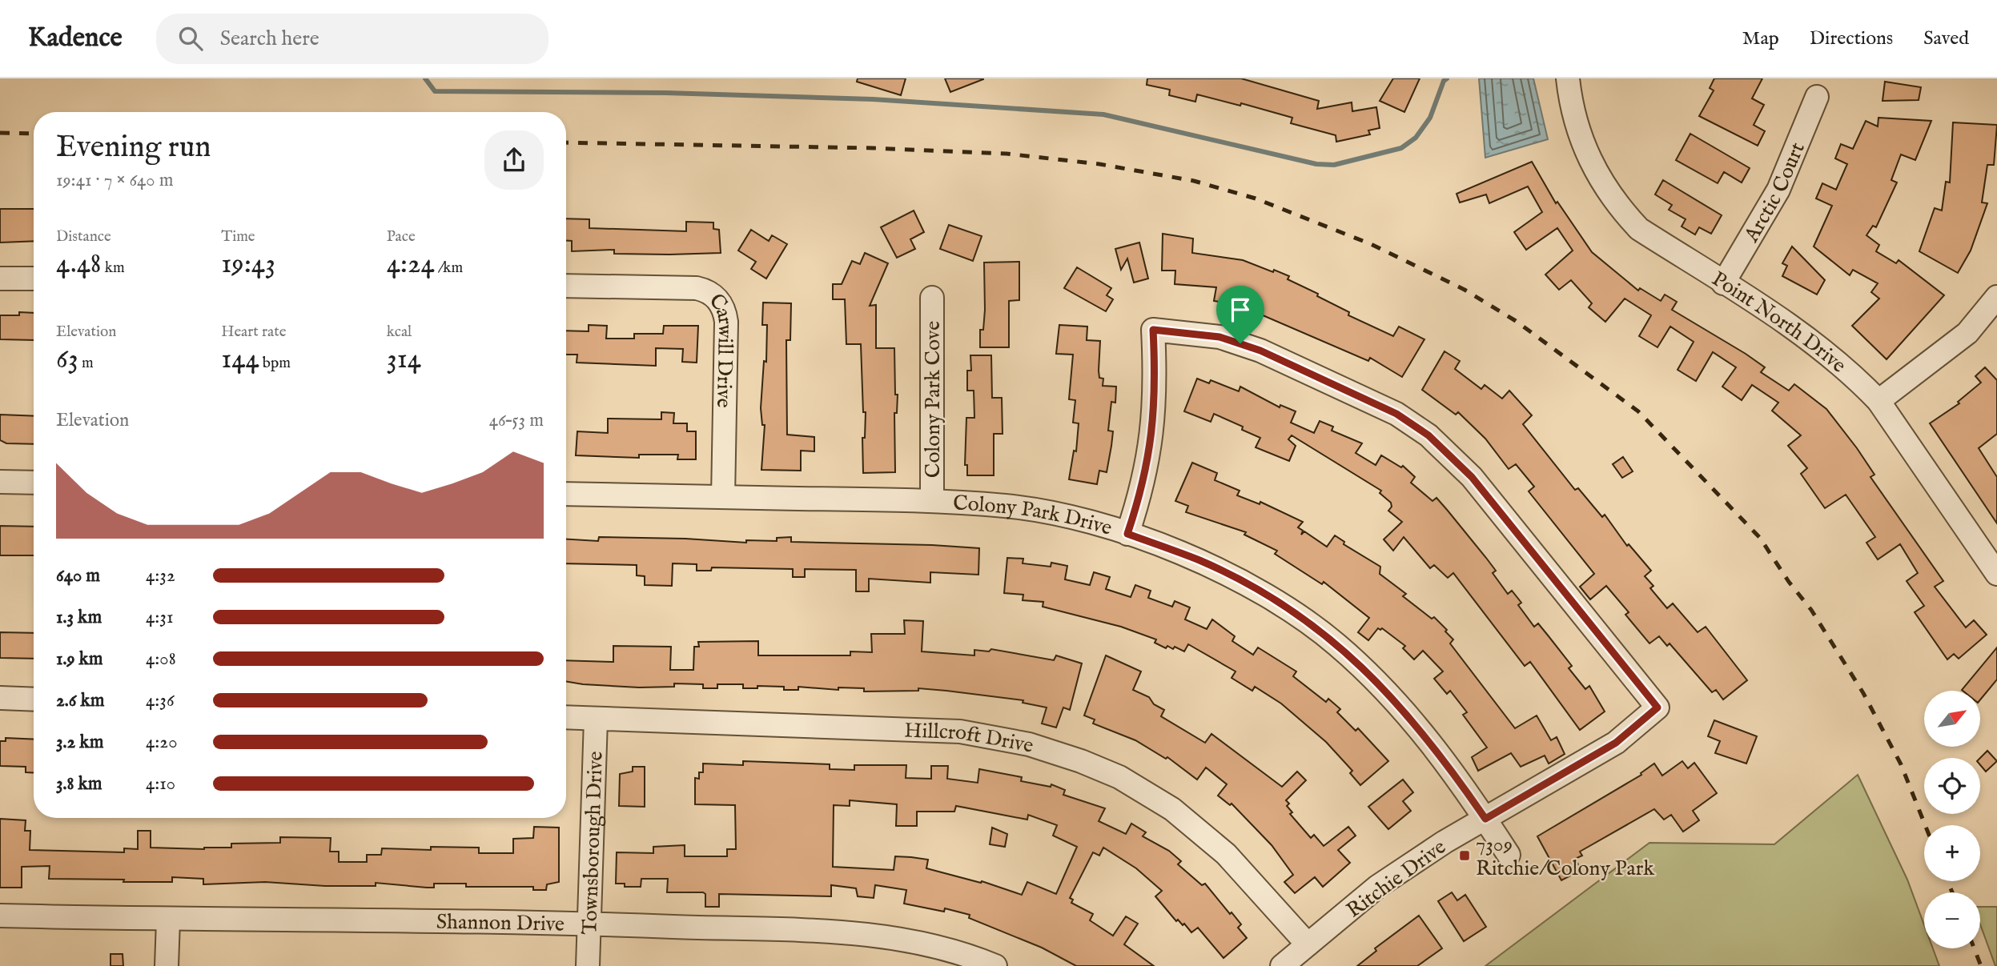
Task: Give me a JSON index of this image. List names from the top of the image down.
{
  "streets": {
    "street": [
      "Arctic Court",
      "Point North Drive",
      "Carwill Drive",
      "Colony Park Cove",
      "Colony Park Drive",
      "Hillcroft Drive",
      "Townsborough Drive",
      "Ritchie Drive",
      "Shannon Drive"
    ]
  },
  "crossings": [
    ["Arctic Court", "Point North Drive"],
    ["Carwill Drive", "Colony Park Drive"],
    ["Colony Park Cove", "Colony Park Drive"],
    ["Colony Park Drive", "Ritchie Drive"],
    ["Hillcroft Drive", "Townsborough Drive"],
    ["Hillcroft Drive", "Ritchie Drive"],
    ["Townsborough Drive", "Shannon Drive"]
  ],
  "places": {
    "transit": ["7309 Ritchie/Colony Park"]
  },
  "north": "top right",
  "page": {
    "header": "Kadence",
    "search": "Search here",
    "nav": ["Map", "Directions", "Saved"],
    "heading": ["Evening run", "19:41 · 7 × 640 m"],
    "stats": [
      ["Distance", "4.48 km"],
      ["Time", "19:43"],
      ["Pace", "4:24 /km"],
      ["Elevation", "63 m"],
      ["Heart rate", "144 bpm"],
      ["kcal", "314"]
    ],
    "chart": ["Elevation", "46–53 m"],
    "list": [
      {
        "name": "640 m",
        "note": "4:32"
      },
      {
        "name": "1.3 km",
        "note": "4:31"
      },
      {
        "name": "1.9 km",
        "note": "4:08"
      },
      {
        "name": "2.6 km",
        "note": "4:36"
      },
      {
        "name": "3.2 km",
        "note": "4:20"
      },
      {
        "name": "3.8 km",
        "note": "4:10"
      }
    ],
    "map_buttons": ["+", "−"]
  }
}
